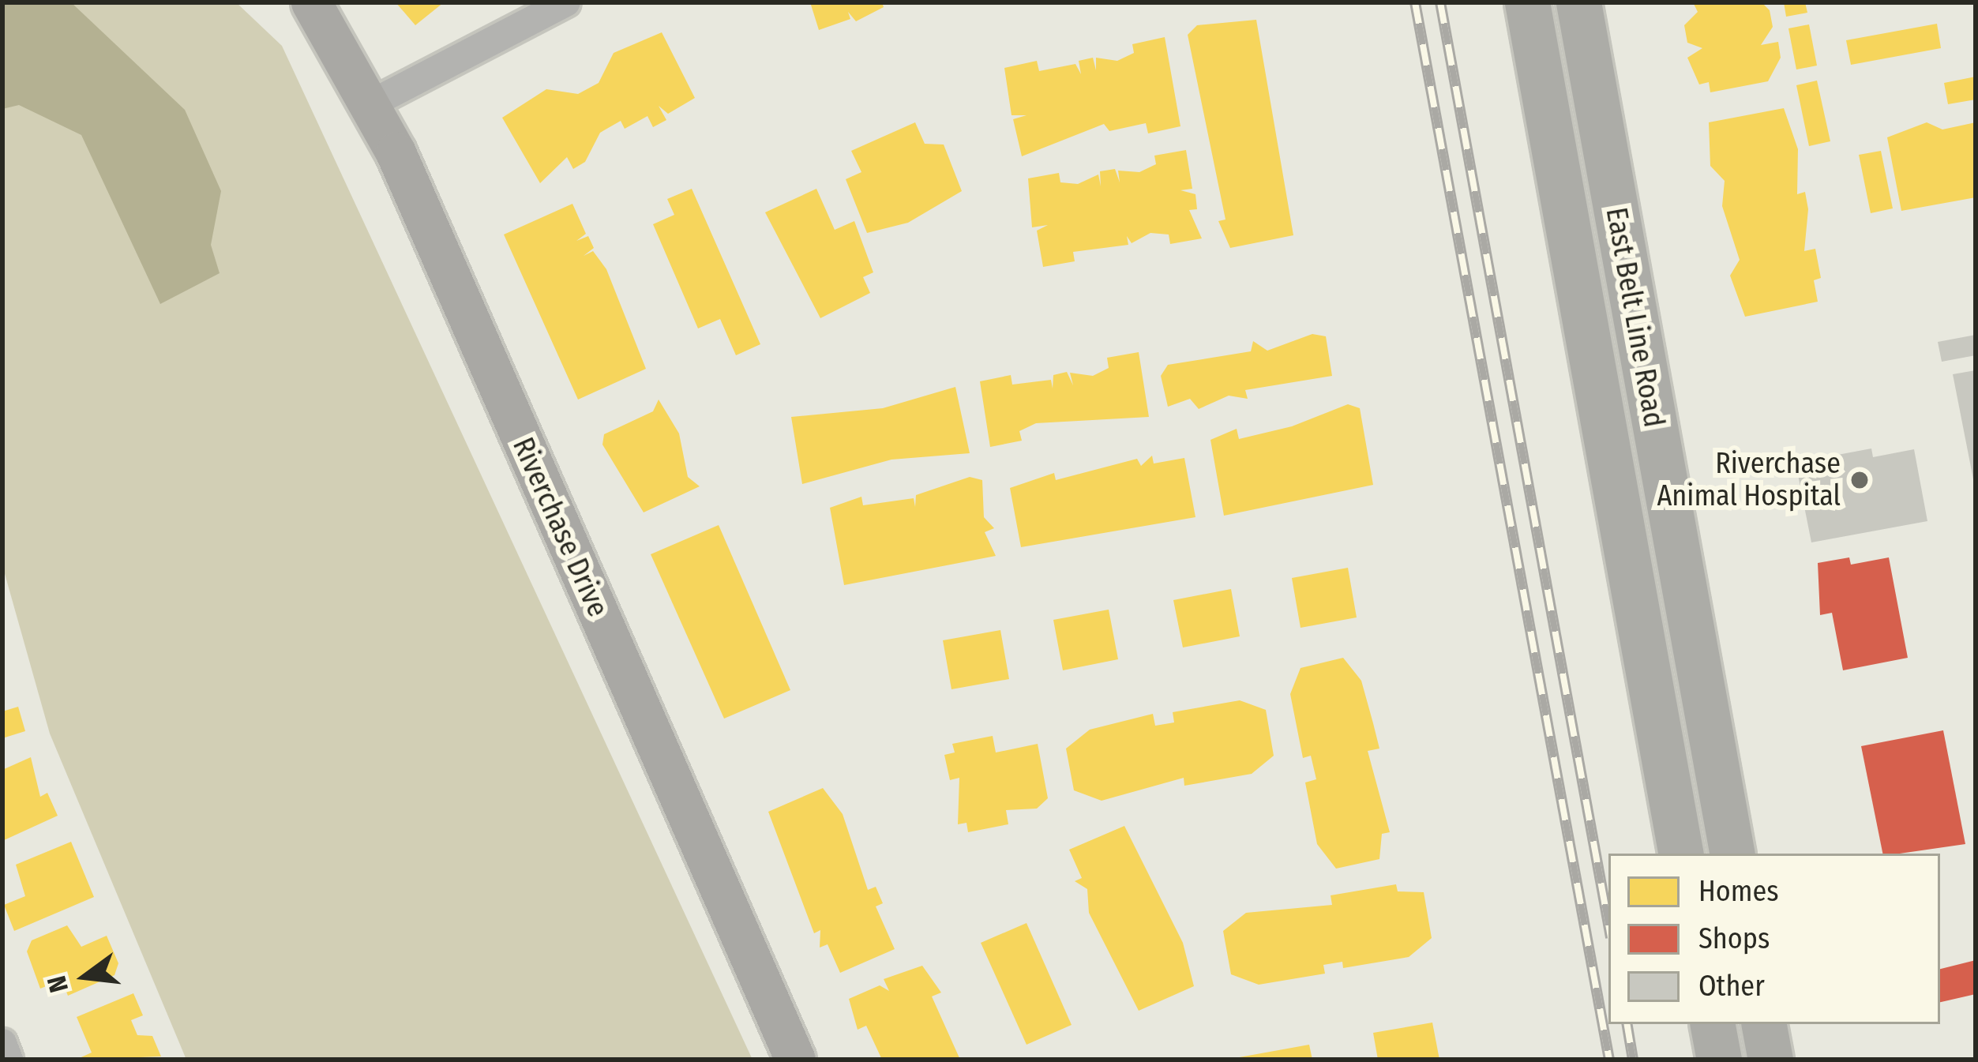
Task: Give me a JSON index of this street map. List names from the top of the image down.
{
  "streets": {
    "main road": ["East Belt Line Road"],
    "street": ["Riverchase Drive"]
  },
  "places": ["Riverchase Animal Hospital"],
  "legend": ["Homes", "Shops", "Other"],
  "north": "left"
}
